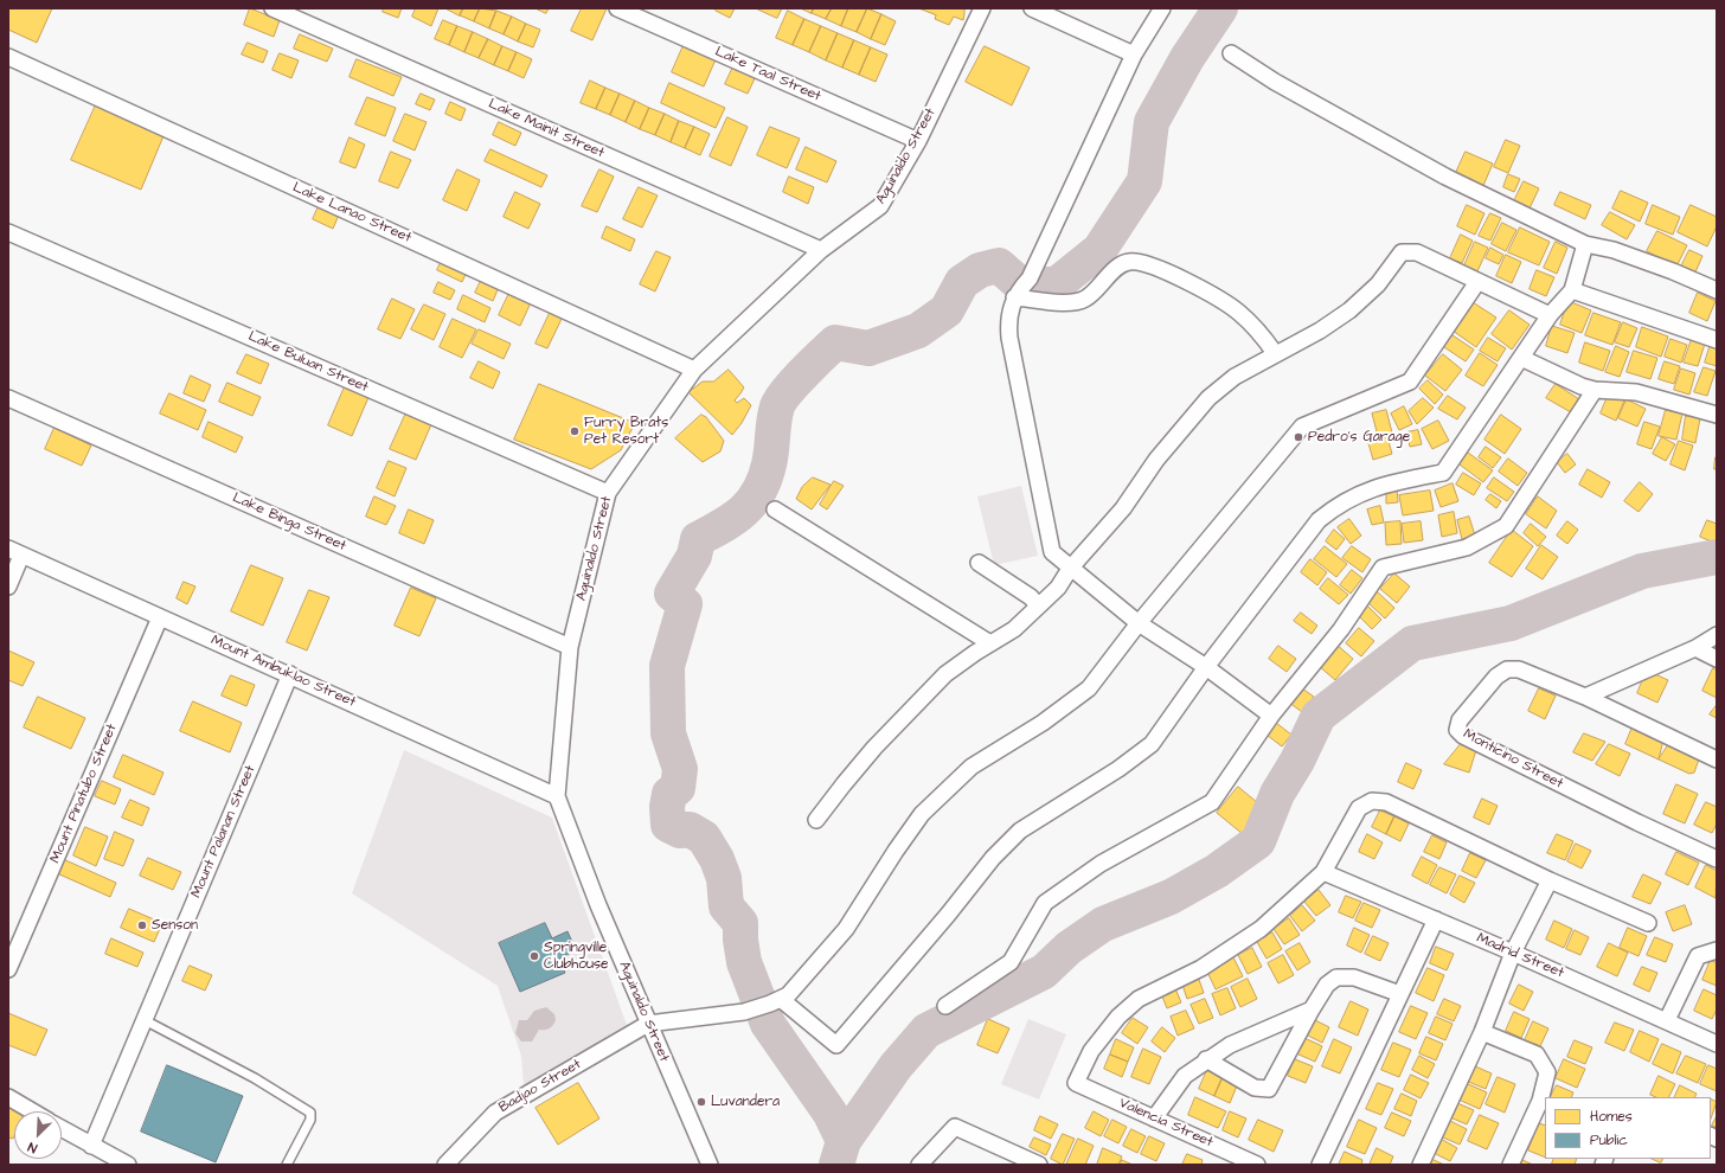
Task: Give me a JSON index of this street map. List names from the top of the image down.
{
  "streets": {
    "street": [
      "Lake Taal Street",
      "Lake Mainit Street",
      "Aguinaldo Street",
      "Lake Lanao Street",
      "Lake Buluan Street",
      "Lake Binga Street",
      "Mount Ambuklao Street",
      "Monticino Street",
      "Mount Pinatubo Street",
      "Mount Palanan Street",
      "Madrid Street",
      "Badjao Street",
      "Valencia Street"
    ]
  },
  "crossings": [
    ["Lake Taal Street", "Aguinaldo Street"],
    ["Lake Mainit Street", "Aguinaldo Street"],
    ["Aguinaldo Street", "Lake Lanao Street"],
    ["Aguinaldo Street", "Lake Buluan Street"],
    ["Aguinaldo Street", "Lake Binga Street"],
    ["Aguinaldo Street", "Mount Ambuklao Street"],
    ["Aguinaldo Street", "Badjao Street"],
    ["Mount Ambuklao Street", "Mount Pinatubo Street"],
    ["Mount Ambuklao Street", "Mount Palanan Street"],
    ["Madrid Street", "Valencia Street"]
  ],
  "places": [
    "Furry Brats Pet Resort",
    "Pedro's Garage",
    "Senson",
    "Springville Clubhouse",
    "Luvandera"
  ],
  "legend": ["Homes", "Public"],
  "north": "bottom left"
}
